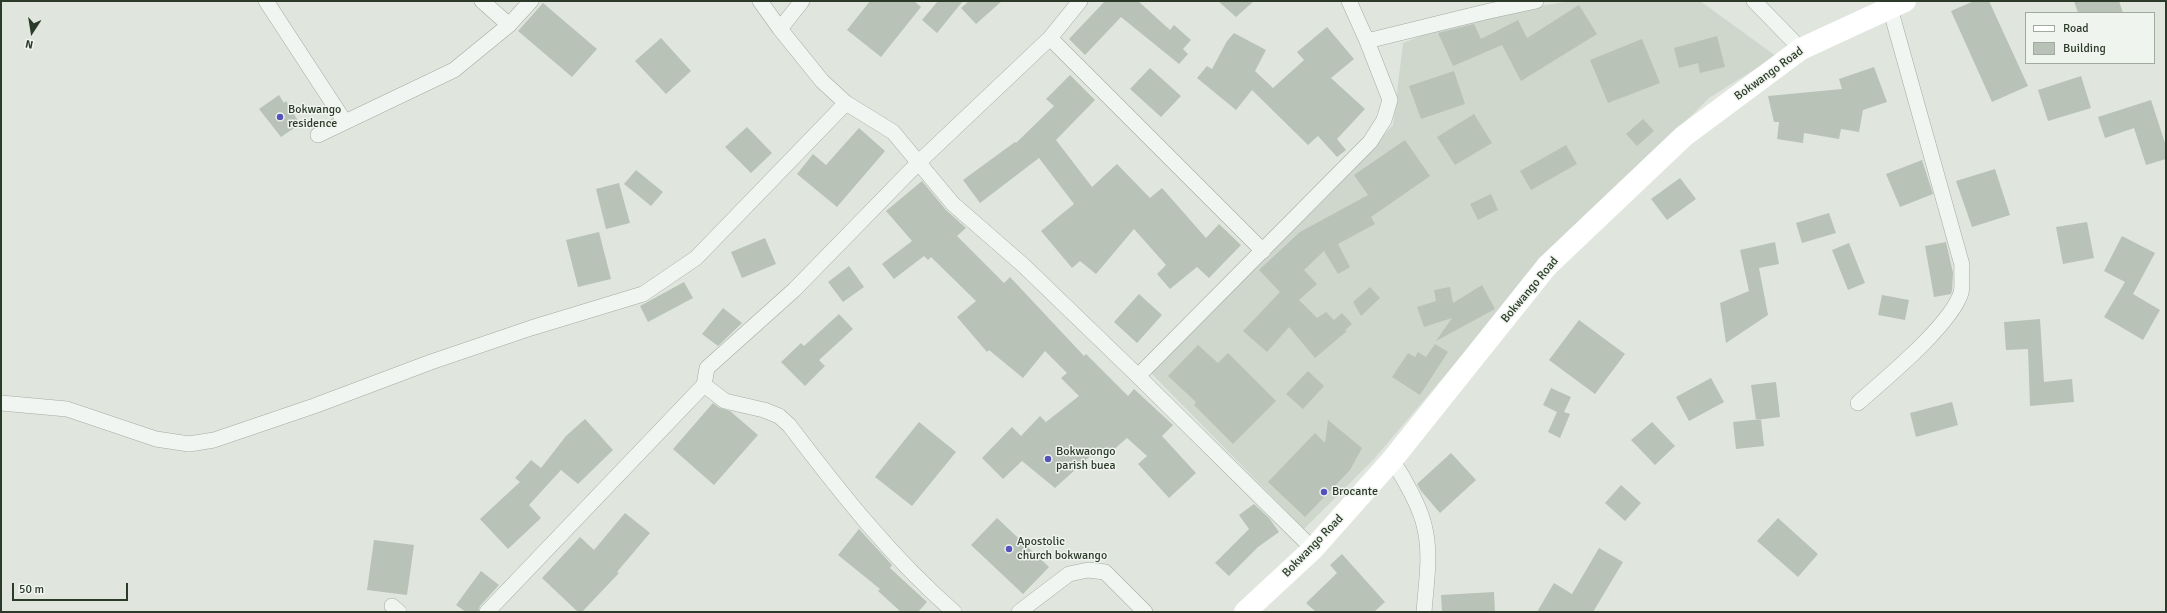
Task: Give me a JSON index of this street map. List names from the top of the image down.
{
  "streets": {
    "street": ["Bokwango Road"]
  },
  "places": [
    "Bokwango residence",
    "Bokwaongo parish buea",
    "Brocante",
    "Apostolic church bokwango"
  ],
  "legend": ["Road", "Building"],
  "scale_bar": "50 m",
  "north": "bottom"
}
